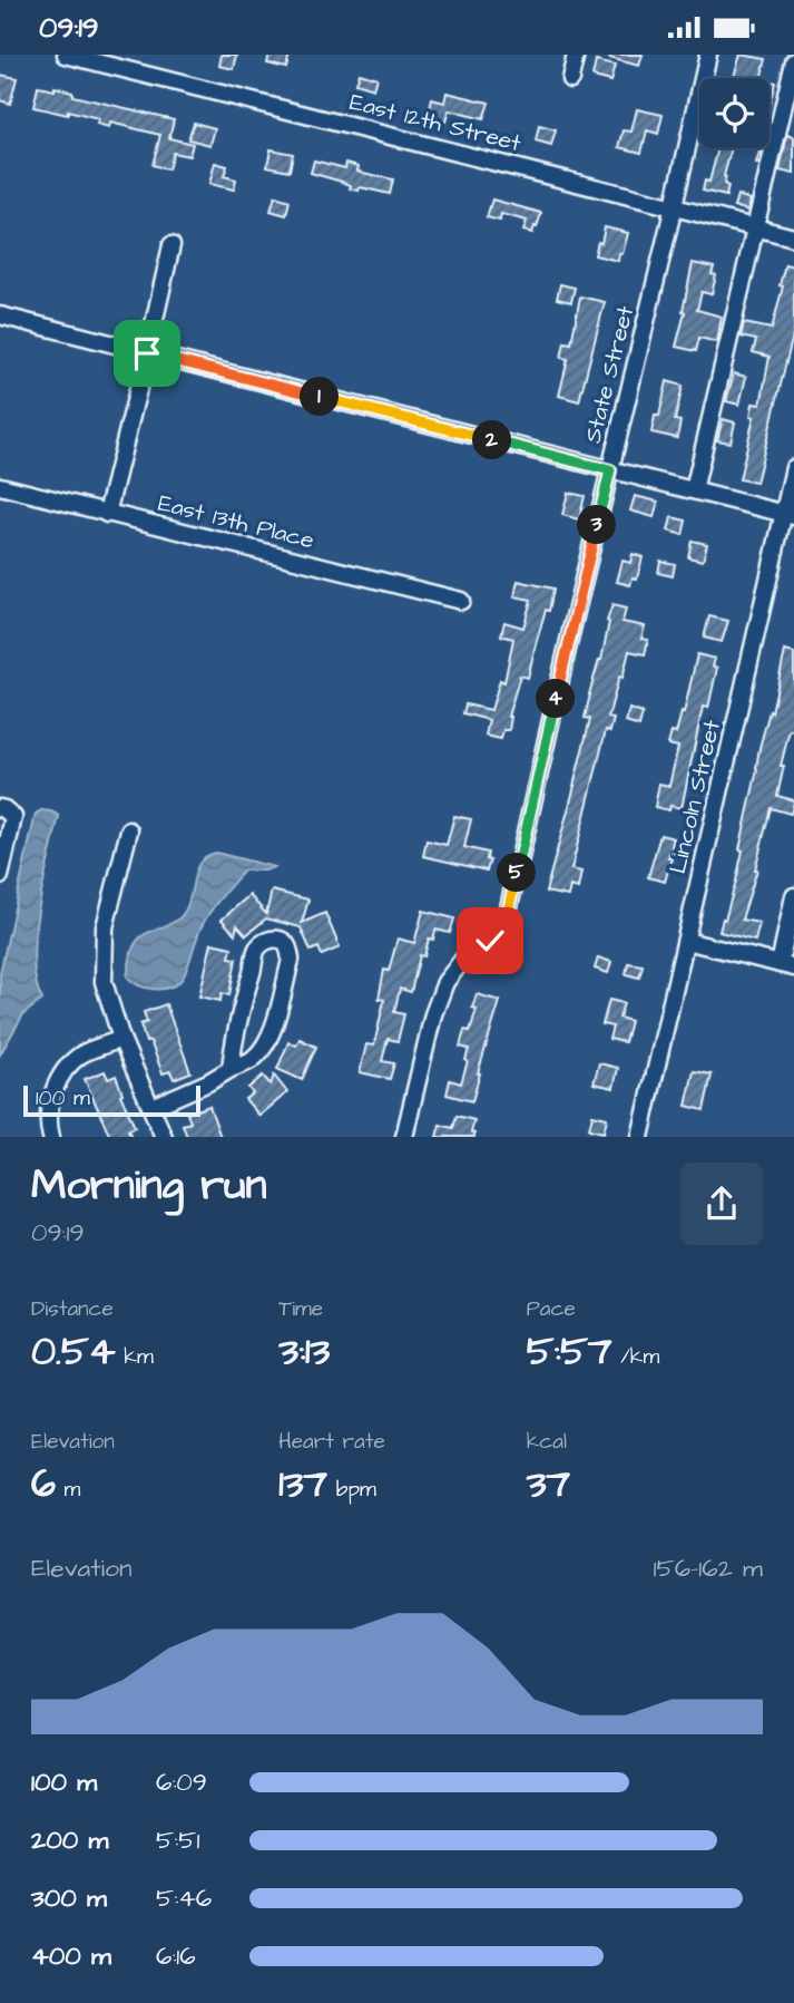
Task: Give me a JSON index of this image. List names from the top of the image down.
{
  "streets": {
    "street": [
      "East 12th Street",
      "State Street",
      "East 13th Place",
      "Lincoln Street"
    ]
  },
  "crossings": [
    ["East 12th Street", "State Street"]
  ],
  "scale_bar": "100 m",
  "page": {
    "status": "09:19",
    "pins": [
      "1",
      "2",
      "3",
      "4",
      "5"
    ],
    "scale": "100 m",
    "heading": ["Morning run", "09:19"],
    "stats": [
      ["Distance", "0.54 km"],
      ["Time", "3:13"],
      ["Pace", "5:57 /km"],
      ["Elevation", "6 m"],
      ["Heart rate", "137 bpm"],
      ["kcal", "37"]
    ],
    "chart": ["Elevation", "156–162 m"],
    "list": [
      {
        "name": "100 m",
        "note": "6:09"
      },
      {
        "name": "200 m",
        "note": "5:51"
      },
      {
        "name": "300 m",
        "note": "5:46"
      },
      {
        "name": "400 m",
        "note": "6:16"
      }
    ]
  }
}
